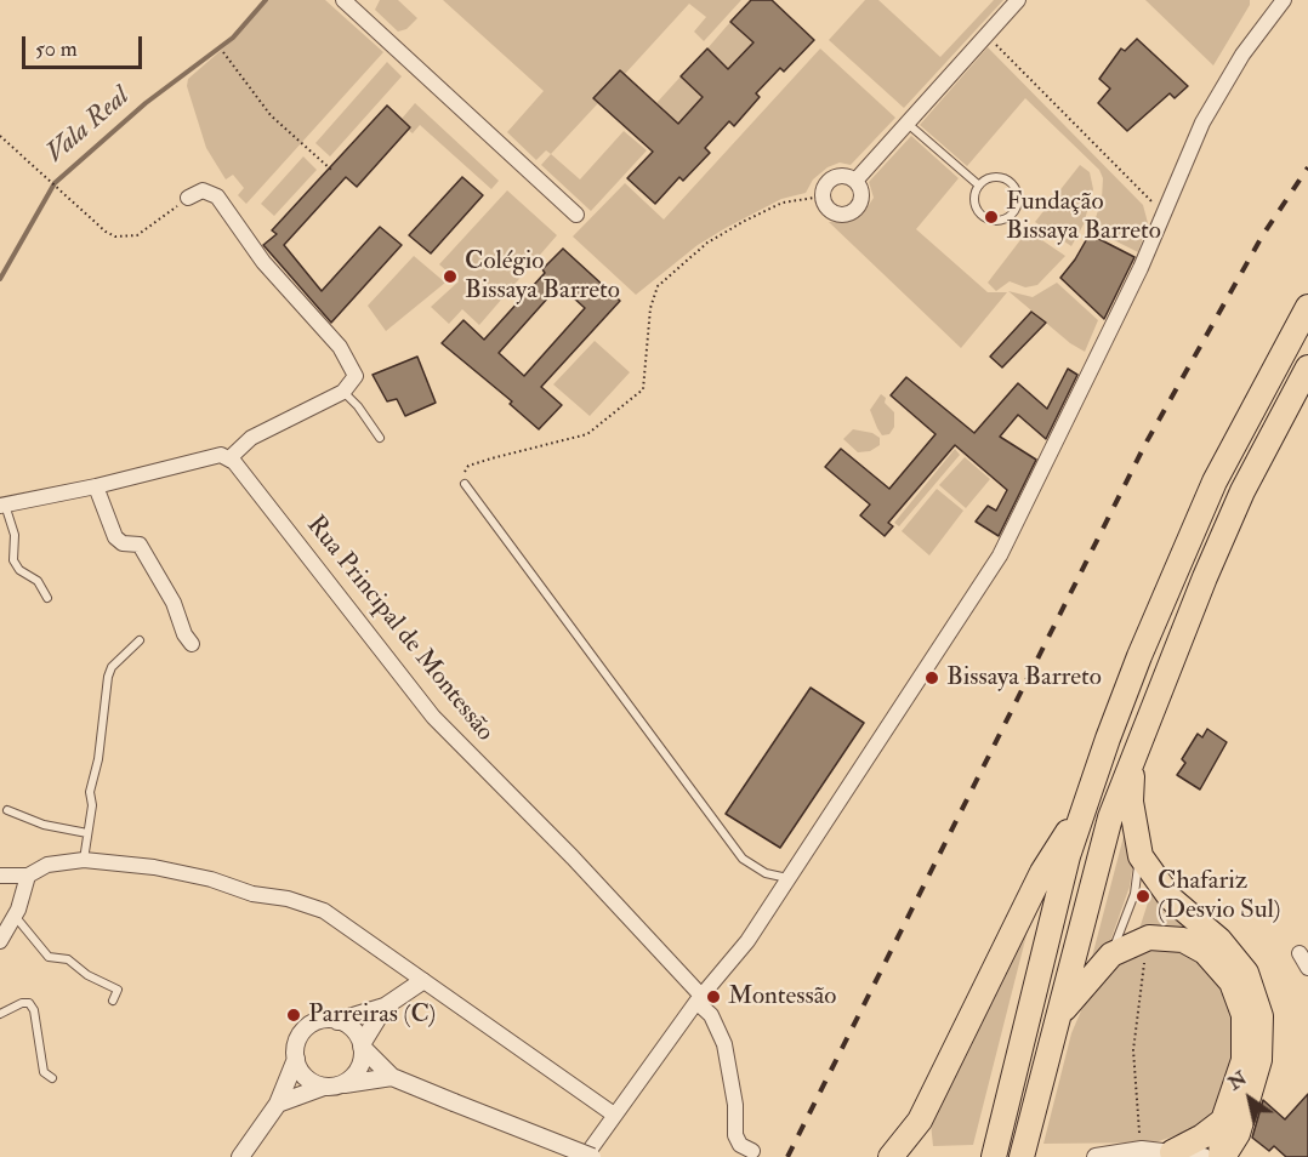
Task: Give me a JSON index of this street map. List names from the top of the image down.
{
  "streets": {
    "street": ["Rua Principal de Montessão"]
  },
  "water": ["Vala Real"],
  "places": [
    "Fundação Bissaya Barreto",
    "Colégio Bissaya Barreto",
    "Bissaya Barreto",
    "Chafariz (Desvio Sul)",
    "Montessão",
    "Parreiras (C)"
  ],
  "scale_bar": "50 m",
  "north": "top left"
}
